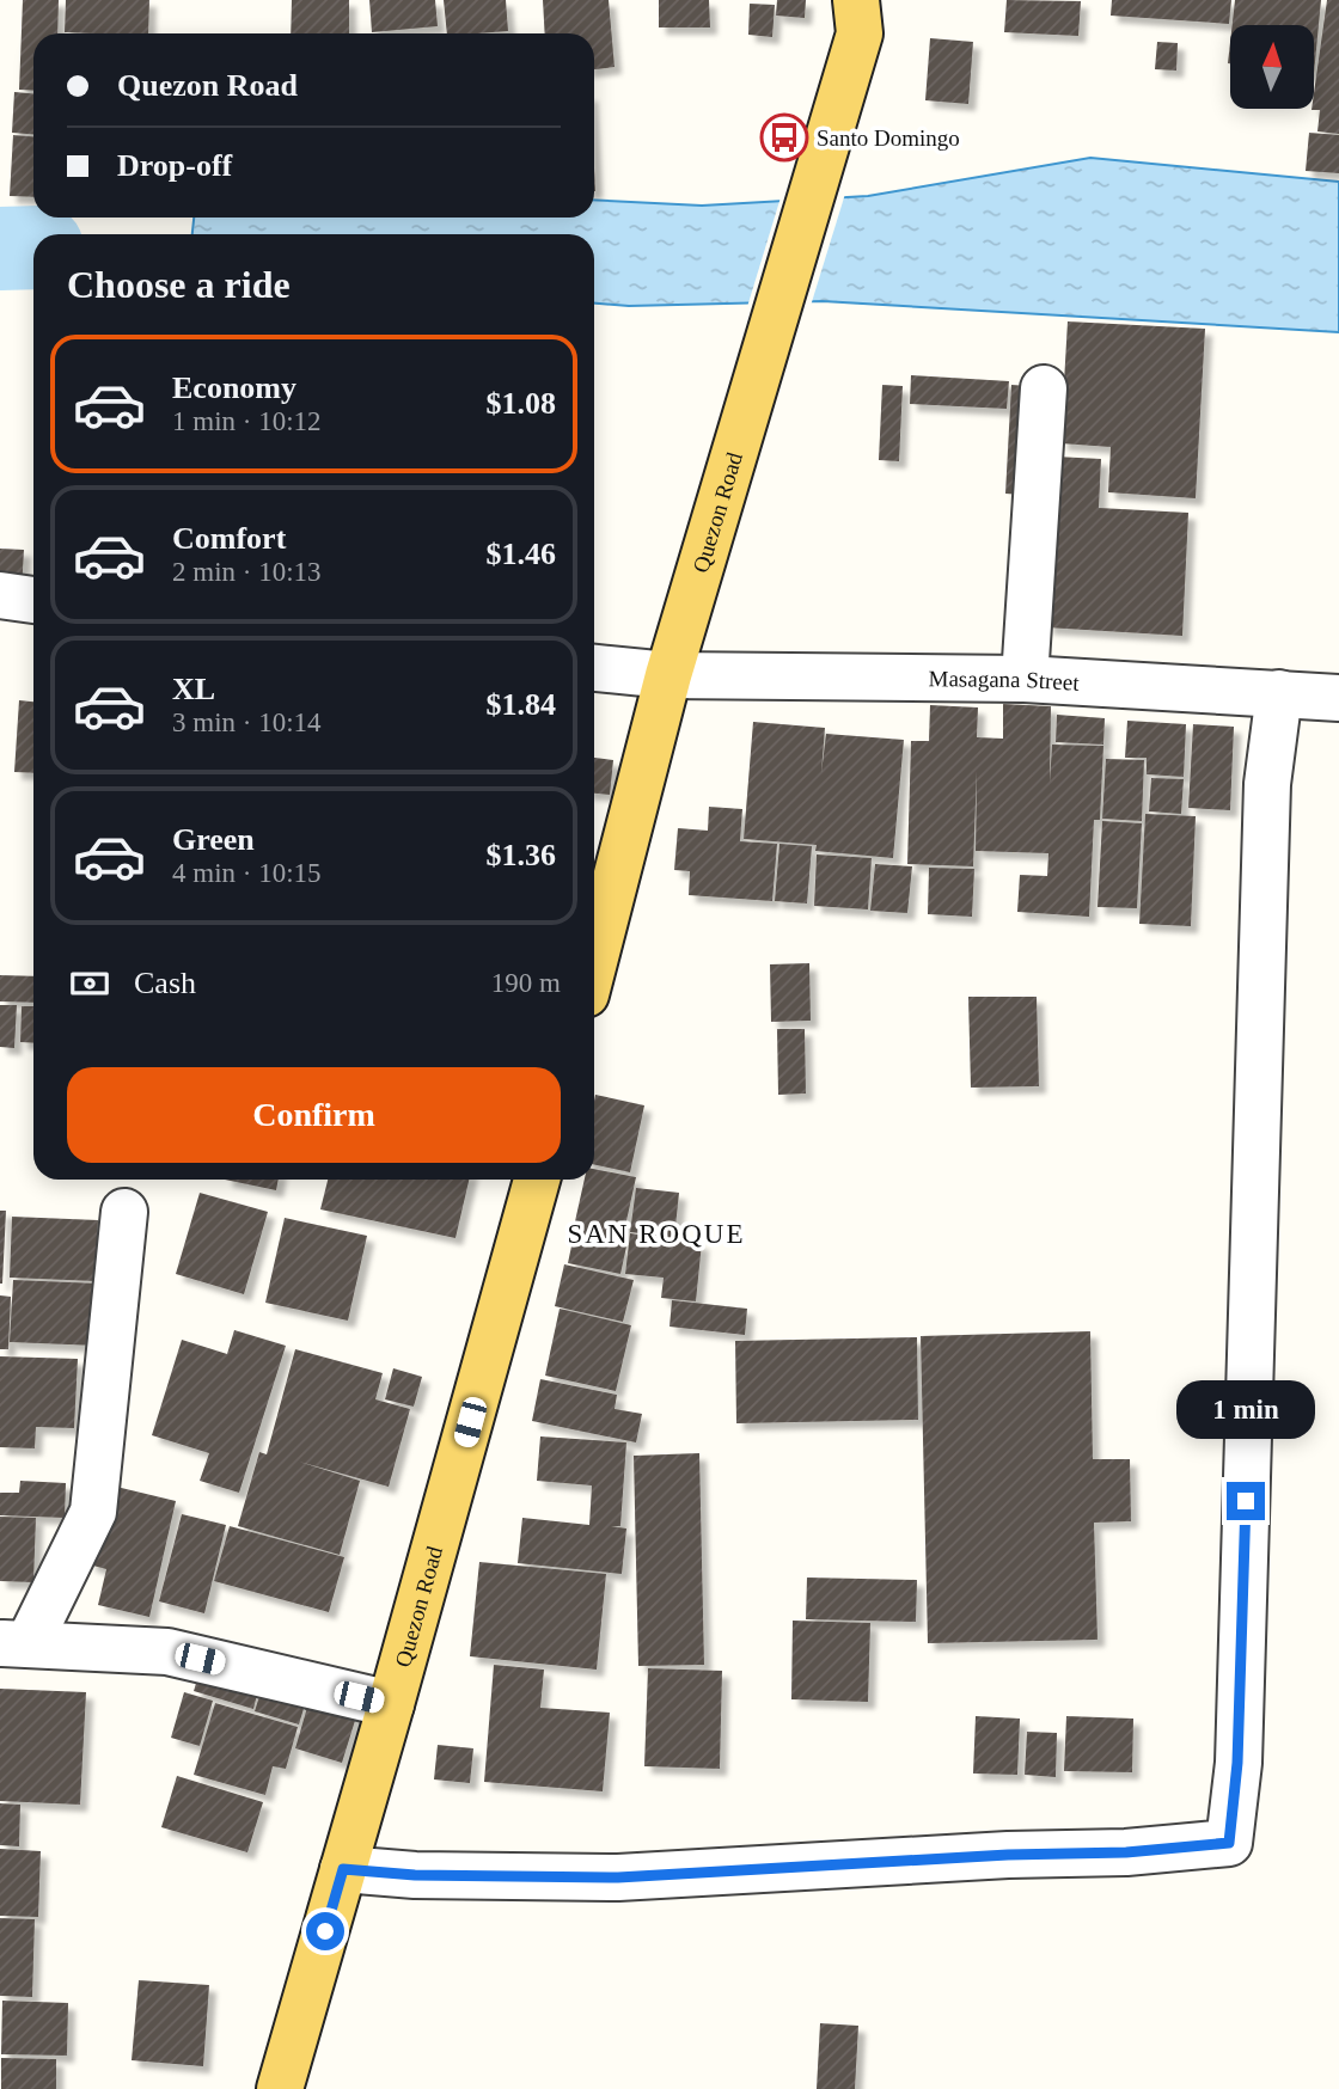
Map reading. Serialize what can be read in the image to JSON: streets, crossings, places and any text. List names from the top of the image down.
{
  "streets": {
    "main road": ["Quezon Road"],
    "street": ["Masagana Street"]
  },
  "crossings": [
    ["Quezon Road", "Masagana Street"]
  ],
  "districts": ["SAN ROQUE"],
  "places": {
    "bus stop": ["Santo Domingo"]
  },
  "north": "top",
  "page": {
    "banner": ["Quezon Road", "Drop-off"],
    "heading": "Choose a ride",
    "list": [
      {
        "name": "Economy",
        "note": "1 min · 10:12",
        "value": "$1.08"
      },
      {
        "name": "Comfort",
        "note": "2 min · 10:13",
        "value": "$1.46"
      },
      {
        "name": "XL",
        "note": "3 min · 10:14",
        "value": "$1.84"
      },
      {
        "name": "Green",
        "note": "4 min · 10:15",
        "value": "$1.36"
      }
    ],
    "pay": ["Cash", "190 m"],
    "buttons": "Confirm",
    "bubble": "1 min"
  }
}
